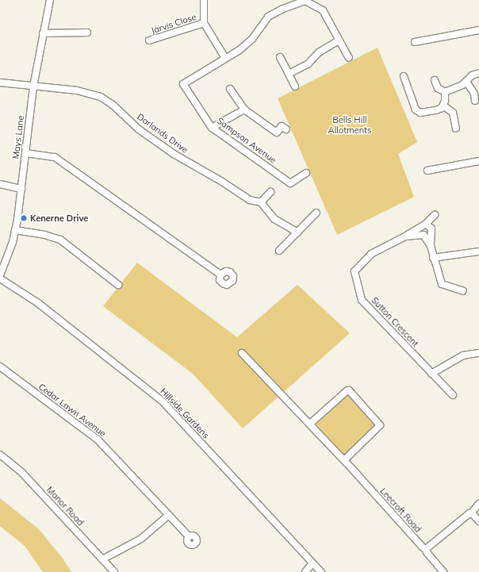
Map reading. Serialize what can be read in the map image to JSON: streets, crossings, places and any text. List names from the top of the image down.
{
  "streets": {
    "street": [
      "Jarvis Close",
      "Darlands Drive",
      "Mays Lane",
      "Sampson Avenue",
      "Sutton Crescent",
      "Cedar Lawn Avenue",
      "Hillside Gardens",
      "Manor Road",
      "Leecroft Road"
    ]
  },
  "crossings": [
    ["Darlands Drive", "Mays Lane"]
  ],
  "parks": ["Bells Hill Allotments"],
  "places": ["Kenerne Drive"]
}
